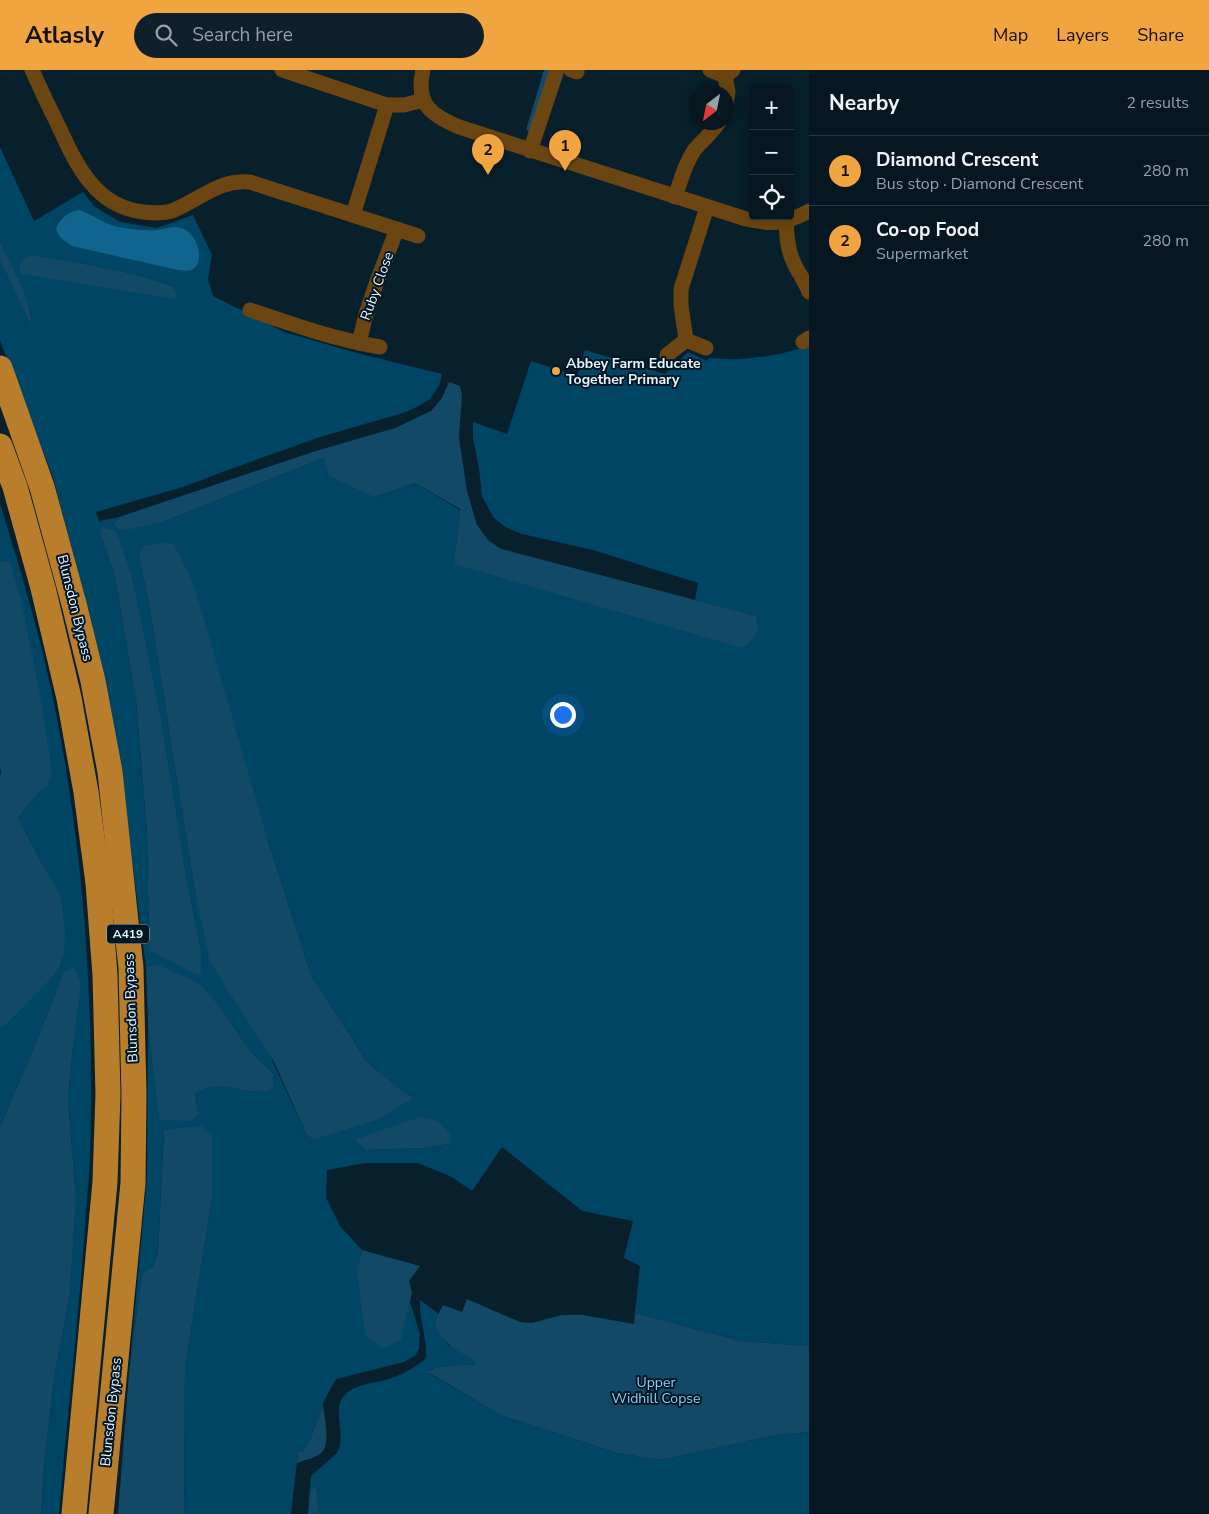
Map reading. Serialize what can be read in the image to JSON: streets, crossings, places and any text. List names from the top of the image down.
{
  "streets": {
    "highway": ["Blunsdon Bypass", "A419"],
    "street": ["Ruby Close"]
  },
  "parks": ["Upper Widhill Copse"],
  "places": ["Abbey Farm Educate Together Primary"],
  "north": "bottom left",
  "page": {
    "header": "Atlasly",
    "search": "Search here",
    "nav": ["Map", "Layers", "Share"],
    "heading": ["Nearby", "2 results"],
    "map_buttons": ["+", "−"],
    "pins": ["1", "2"],
    "list": [
      {
        "mark": "1",
        "name": "Diamond Crescent",
        "note": "Bus stop · Diamond Crescent",
        "value": "280 m"
      },
      {
        "mark": "2",
        "name": "Co-op Food",
        "note": "Supermarket",
        "value": "280 m"
      }
    ]
  }
}
